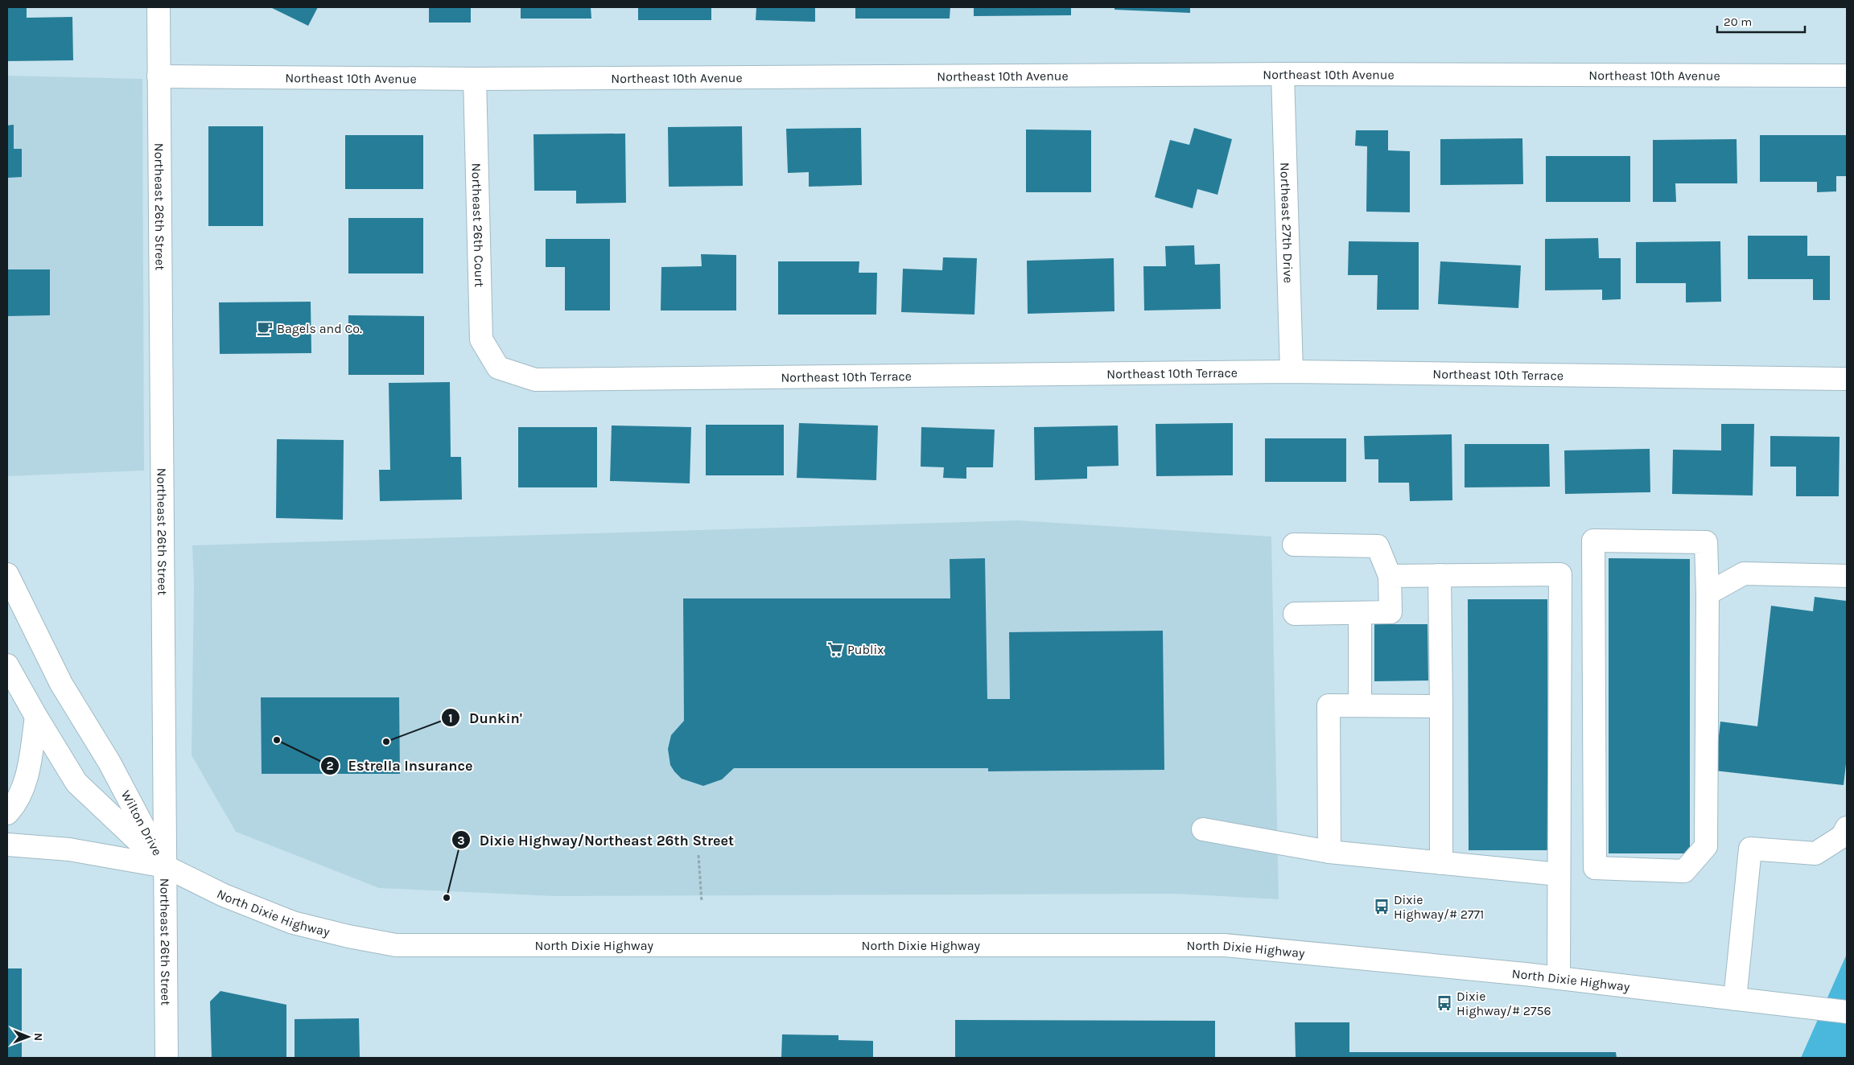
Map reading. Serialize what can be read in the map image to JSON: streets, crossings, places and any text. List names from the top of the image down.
{
  "streets": {
    "street": [
      "Northeast 10th Avenue",
      "Northeast 26th Street",
      "Northeast 27th Drive",
      "Northeast 26th Court",
      "Northeast 10th Terrace",
      "Wilton Drive",
      "North Dixie Highway"
    ]
  },
  "crossings": [
    ["Northeast 10th Avenue", "Northeast 26th Street"],
    ["Northeast 10th Avenue", "Northeast 27th Drive"],
    ["Northeast 10th Avenue", "Northeast 26th Court"],
    ["Northeast 26th Street", "Wilton Drive"],
    ["Northeast 26th Street", "North Dixie Highway"],
    ["Northeast 27th Drive", "Northeast 10th Terrace"],
    ["Northeast 26th Court", "Northeast 10th Terrace"],
    ["Wilton Drive", "North Dixie Highway"]
  ],
  "places": {
    "cafe": ["Bagels and Co."],
    "supermarket": ["Publix"],
    "other": ["Estrella Insurance", "Dunkin'", "Dixie Highway/Northeast 26th Street"],
    "bus stop": ["Dixie Highway/# 2771", "Dixie Highway/# 2756"]
  },
  "scale_bar": "20 m",
  "north": "right"
}
